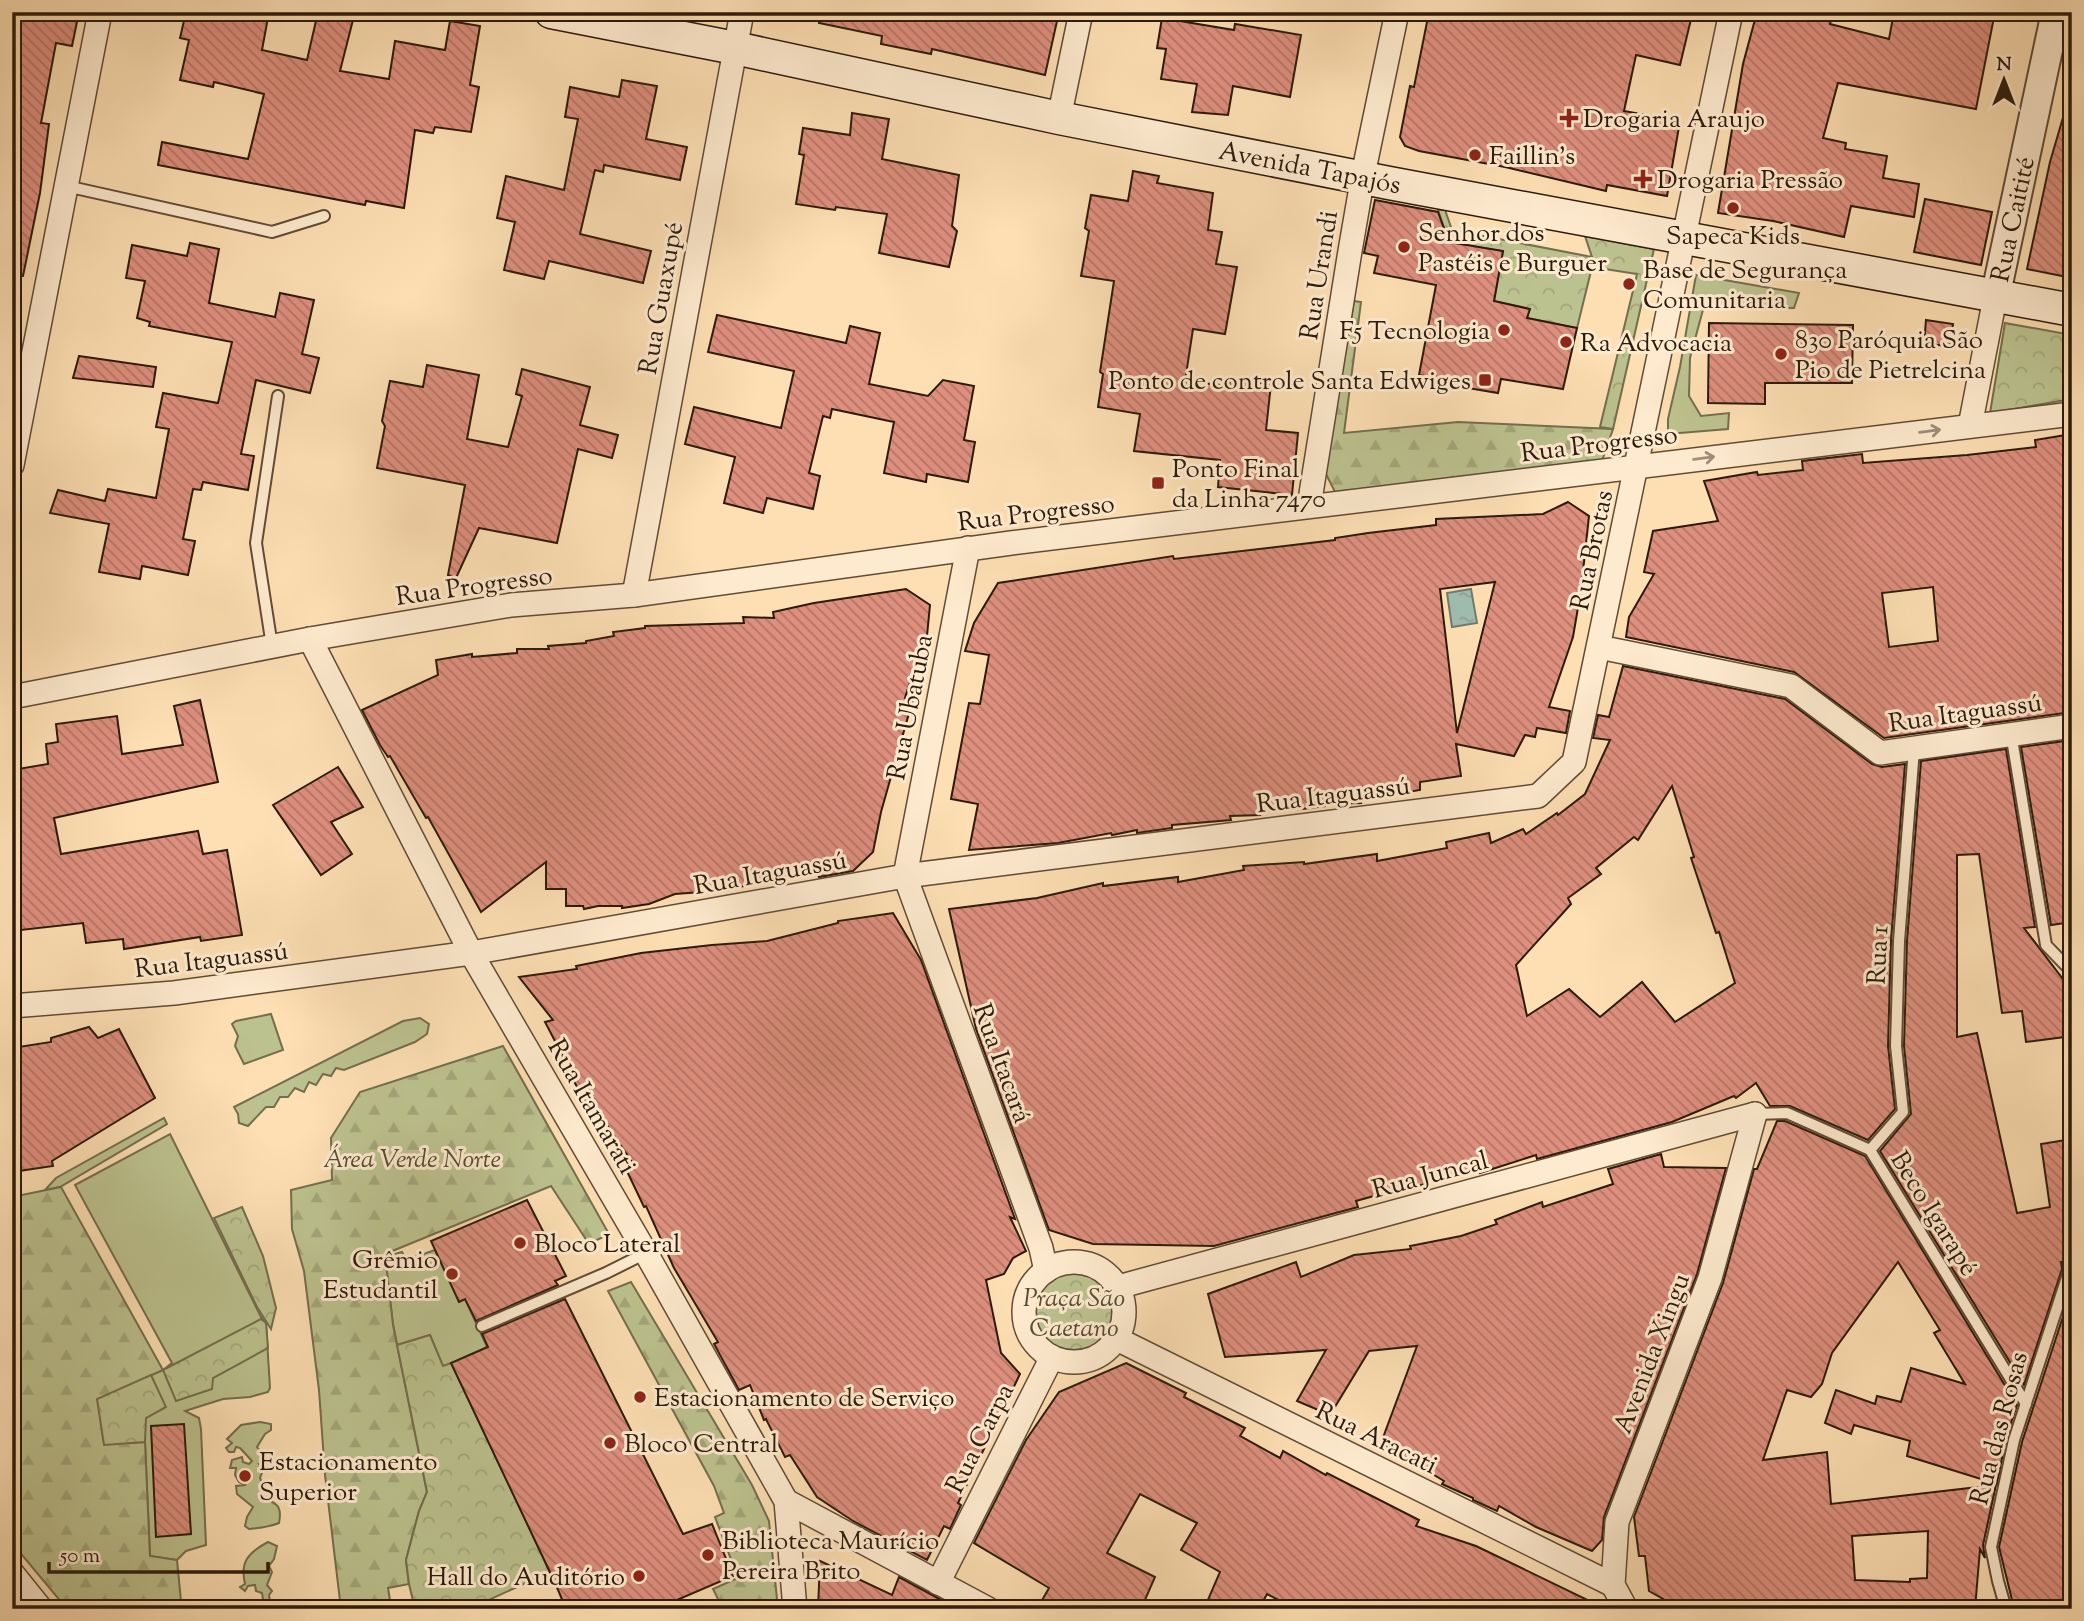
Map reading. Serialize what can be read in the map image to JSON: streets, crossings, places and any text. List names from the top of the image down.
{
  "streets": {
    "main road": ["Avenida Tapajós"],
    "street": [
      "Rua Caitité",
      "Rua Urandi",
      "Rua Guaxupé",
      "Rua Progresso",
      "Rua Brotas",
      "Rua Ubatuba",
      "Rua Itaguassú",
      "Rua Itacará",
      "Rua Itamarati",
      "Rua Juncal",
      "Avenida Xingu",
      "Rua Aracati",
      "Rua Carpa"
    ],
    "lane": ["Rua 1", "Beco Igarapé", "Rua das Rosas"]
  },
  "crossings": [
    ["Avenida Tapajós", "Rua Caitité"],
    ["Avenida Tapajós", "Rua Urandi"],
    ["Avenida Tapajós", "Rua Guaxupé"],
    ["Avenida Tapajós", "Rua Brotas"],
    ["Rua Caitité", "Rua Progresso"],
    ["Rua Urandi", "Rua Progresso"],
    ["Rua Guaxupé", "Rua Progresso"],
    ["Rua Progresso", "Rua Brotas"],
    ["Rua Progresso", "Rua Ubatuba"],
    ["Rua Progresso", "Rua Itamarati"],
    ["Rua Brotas", "Rua Itaguassú"],
    ["Rua Ubatuba", "Rua Itaguassú"],
    ["Rua Ubatuba", "Rua Itacará"],
    ["Rua Itaguassú", "Rua 1"],
    ["Rua Itaguassú", "Rua Itacará"],
    ["Rua Itaguassú", "Rua Itamarati"],
    ["Rua 1", "Beco Igarapé"],
    ["Rua Itacará", "Rua Juncal"],
    ["Rua Itacará", "Rua Aracati"],
    ["Rua Itacará", "Rua Carpa"],
    ["Rua Juncal", "Beco Igarapé"],
    ["Rua Juncal", "Avenida Xingu"],
    ["Rua Juncal", "Rua Aracati"],
    ["Rua Juncal", "Rua Carpa"],
    ["Beco Igarapé", "Avenida Xingu"],
    ["Beco Igarapé", "Rua das Rosas"],
    ["Avenida Xingu", "Rua Aracati"],
    ["Rua Aracati", "Rua Carpa"]
  ],
  "parks": ["Área Verde Norte", "Praça São Caetano"],
  "places": {
    "health": ["Drogaria Araujo", "Drogaria Pressão"],
    "other": [
      "Faillin's",
      "Sapeca Kids",
      "Senhor dos Pastéis e Burguer",
      "Base de Segurança Comunitaria",
      "F5 Tecnologia",
      "Ra Advocacia",
      "830 Paróquia São Pio de Pietrelcina",
      "Bloco Lateral",
      "Grêmio Estudantil",
      "Estacionamento de Serviço",
      "Bloco Central",
      "Estacionamento Superior",
      "Biblioteca Maurício Pereira Brito",
      "Hall do Auditório"
    ],
    "transit": ["Ponto de controle Santa Edwiges", "Ponto Final da Linha 7470"]
  },
  "scale_bar": "50 m",
  "north": "top"
}
